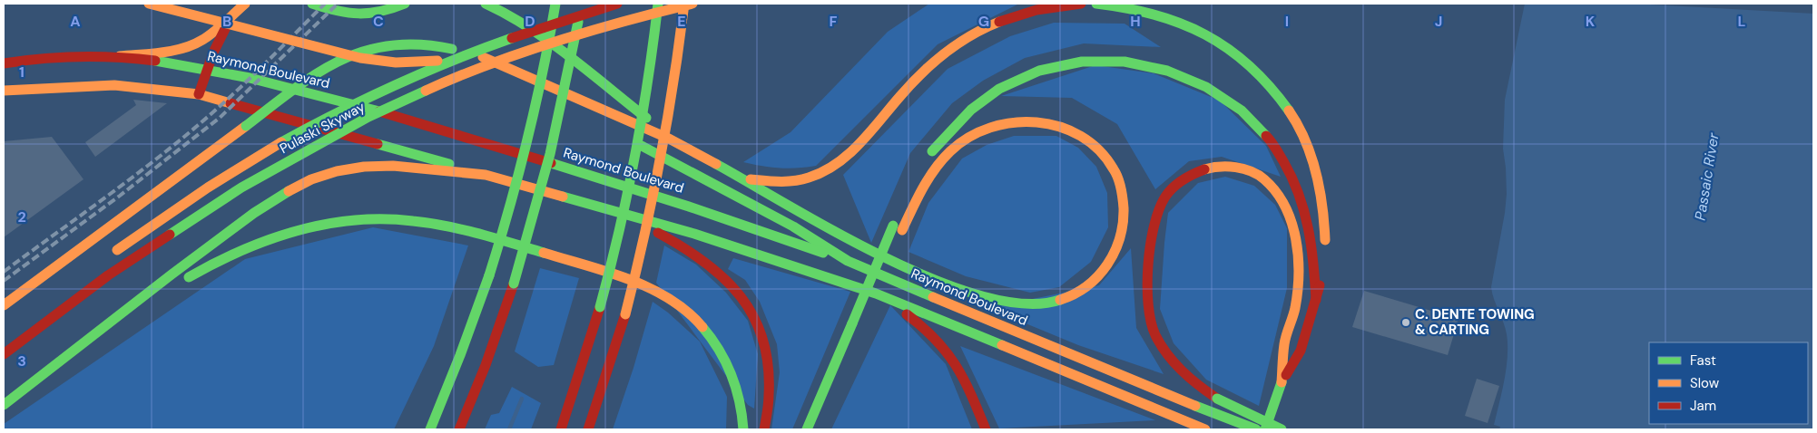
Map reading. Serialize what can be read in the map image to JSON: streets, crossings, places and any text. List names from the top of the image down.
{
  "streets": {
    "main road": ["Raymond Boulevard", "Pulaski Skyway"]
  },
  "water": ["Passaic River"],
  "places": ["C. DENTE TOWING & CARTING"],
  "legend": ["Fast", "Slow", "Jam"],
  "grid": {
    "columns": [
      "A",
      "B",
      "C",
      "D",
      "E",
      "F",
      "G",
      "H",
      "I",
      "J",
      "K",
      "L"
    ],
    "rows": ["1", "2", "3"]
  }
}
